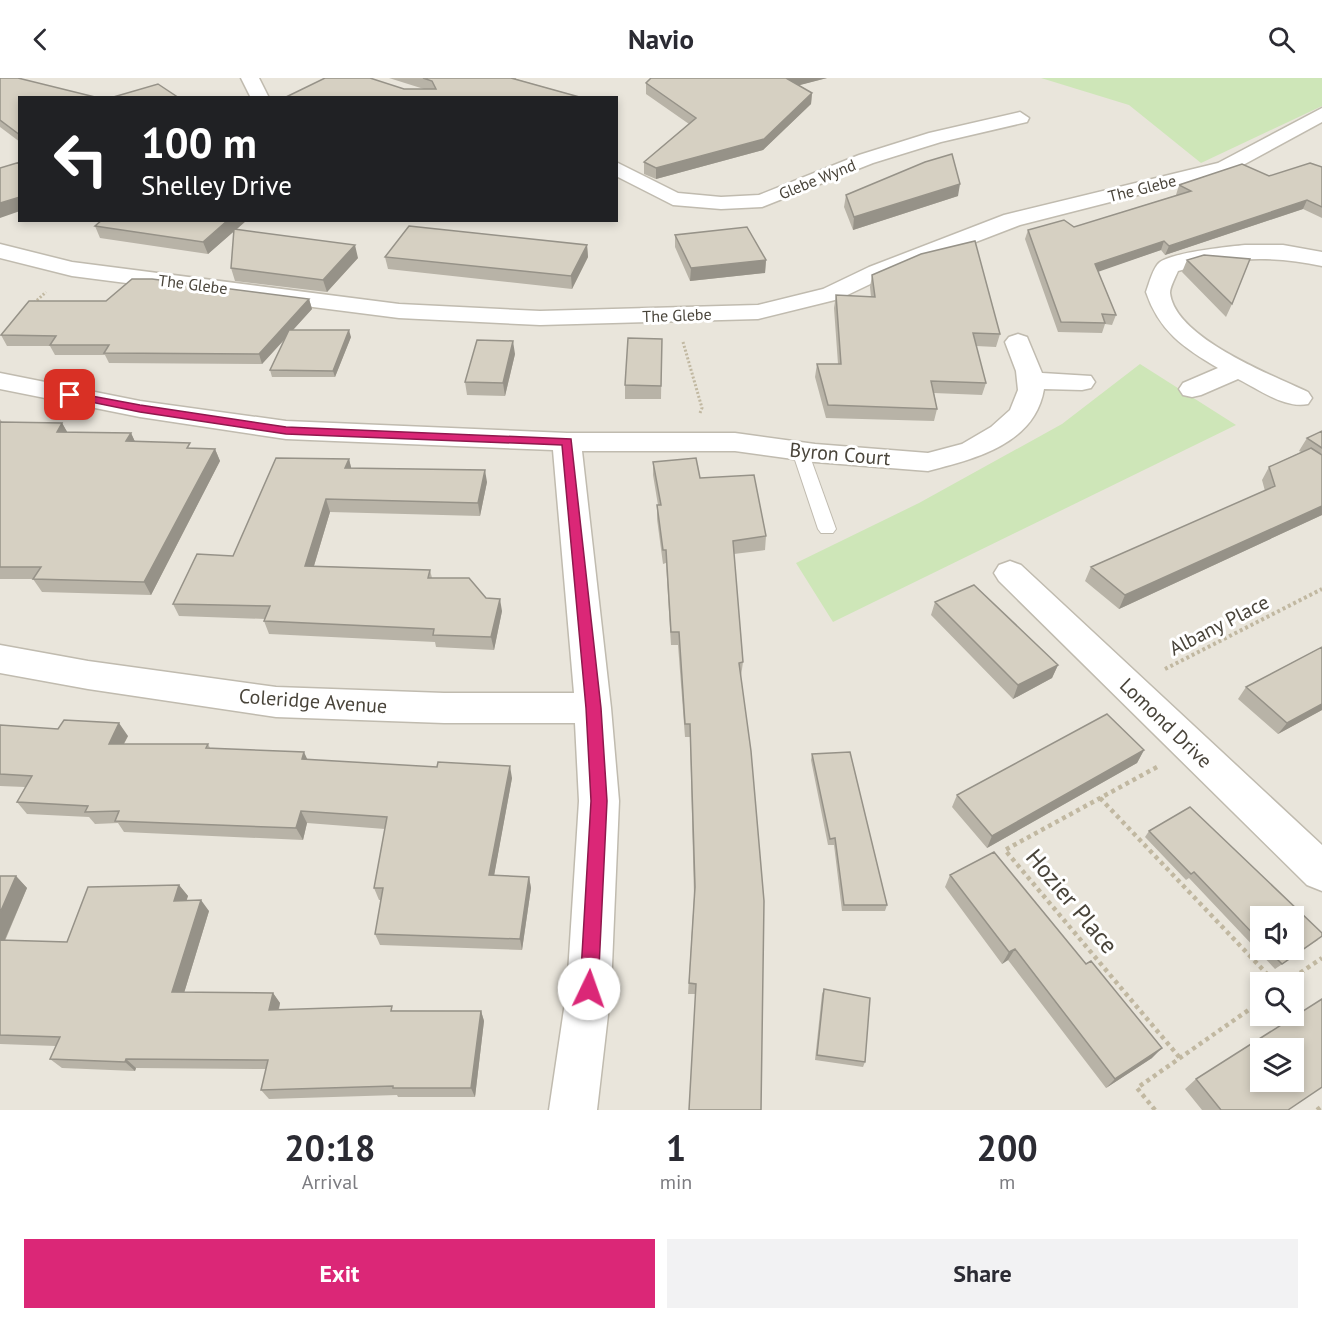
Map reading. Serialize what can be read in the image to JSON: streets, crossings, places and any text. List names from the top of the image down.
{
  "streets": {
    "street": [
      "Glebe Wynd",
      "The Glebe",
      "Byron Court",
      "Coleridge Avenue",
      "Lomond Drive"
    ],
    "path": ["Albany Place", "Hozier Place"]
  },
  "crossings": [
    ["Albany Place", "Lomond Drive"],
    ["Lomond Drive", "Hozier Place"]
  ],
  "page": {
    "header": "Navio",
    "turn": ["100 m", "Shelley Drive"],
    "eta": [
      "20:18",
      "Arrival",
      "1",
      "min",
      "200",
      "m"
    ],
    "buttons": ["Exit", "Share"]
  }
}
